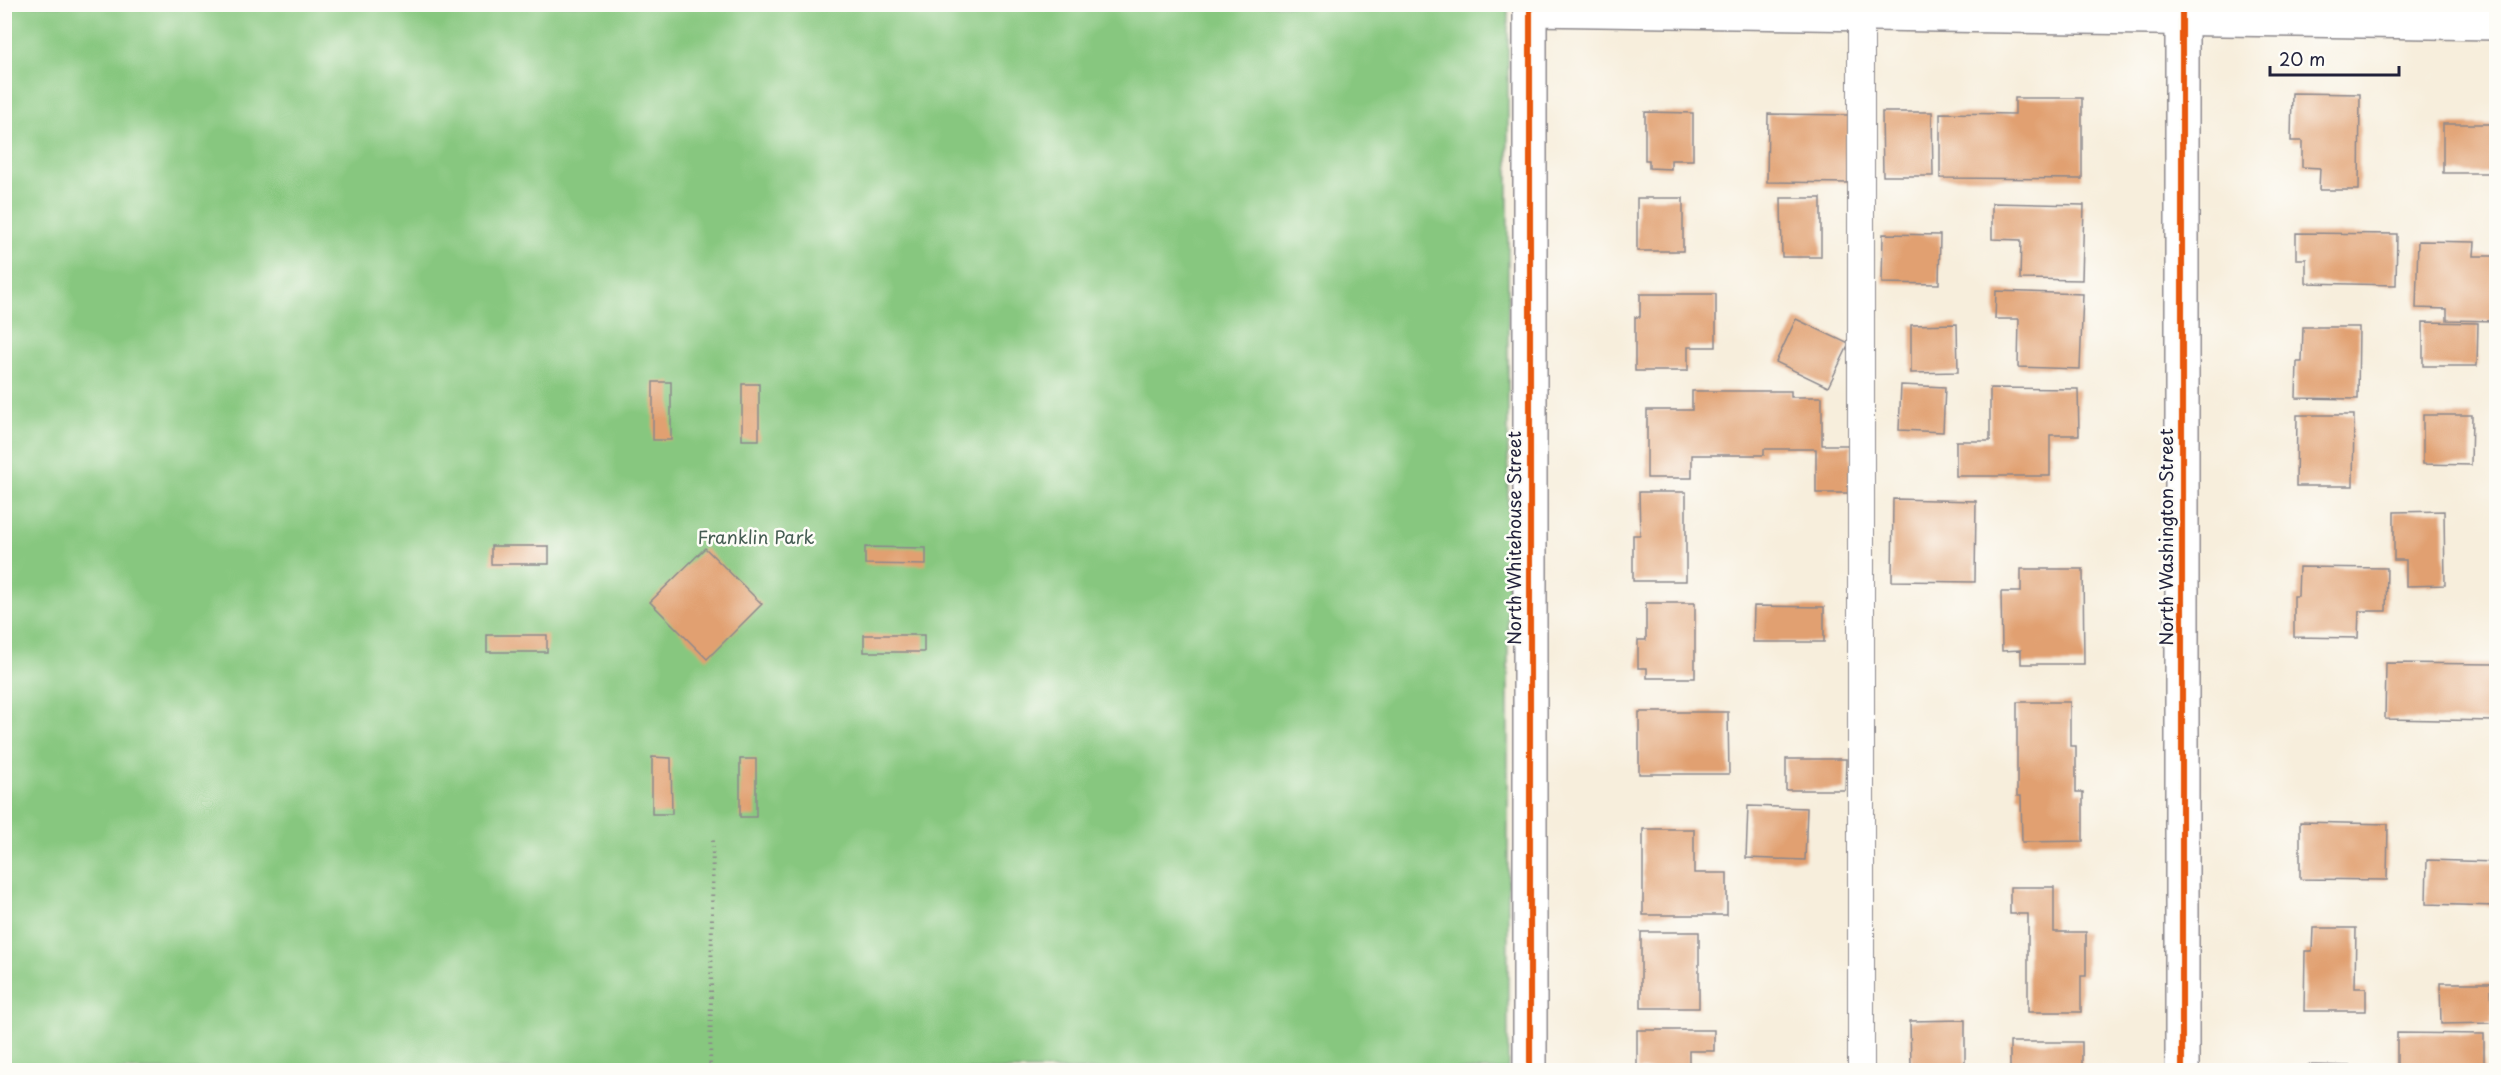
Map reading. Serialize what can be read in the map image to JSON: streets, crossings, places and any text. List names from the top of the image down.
{
  "streets": {
    "street": ["North Washington Street", "North Whitehouse Street"]
  },
  "parks": ["Franklin Park"],
  "scale_bar": "20 m"
}
